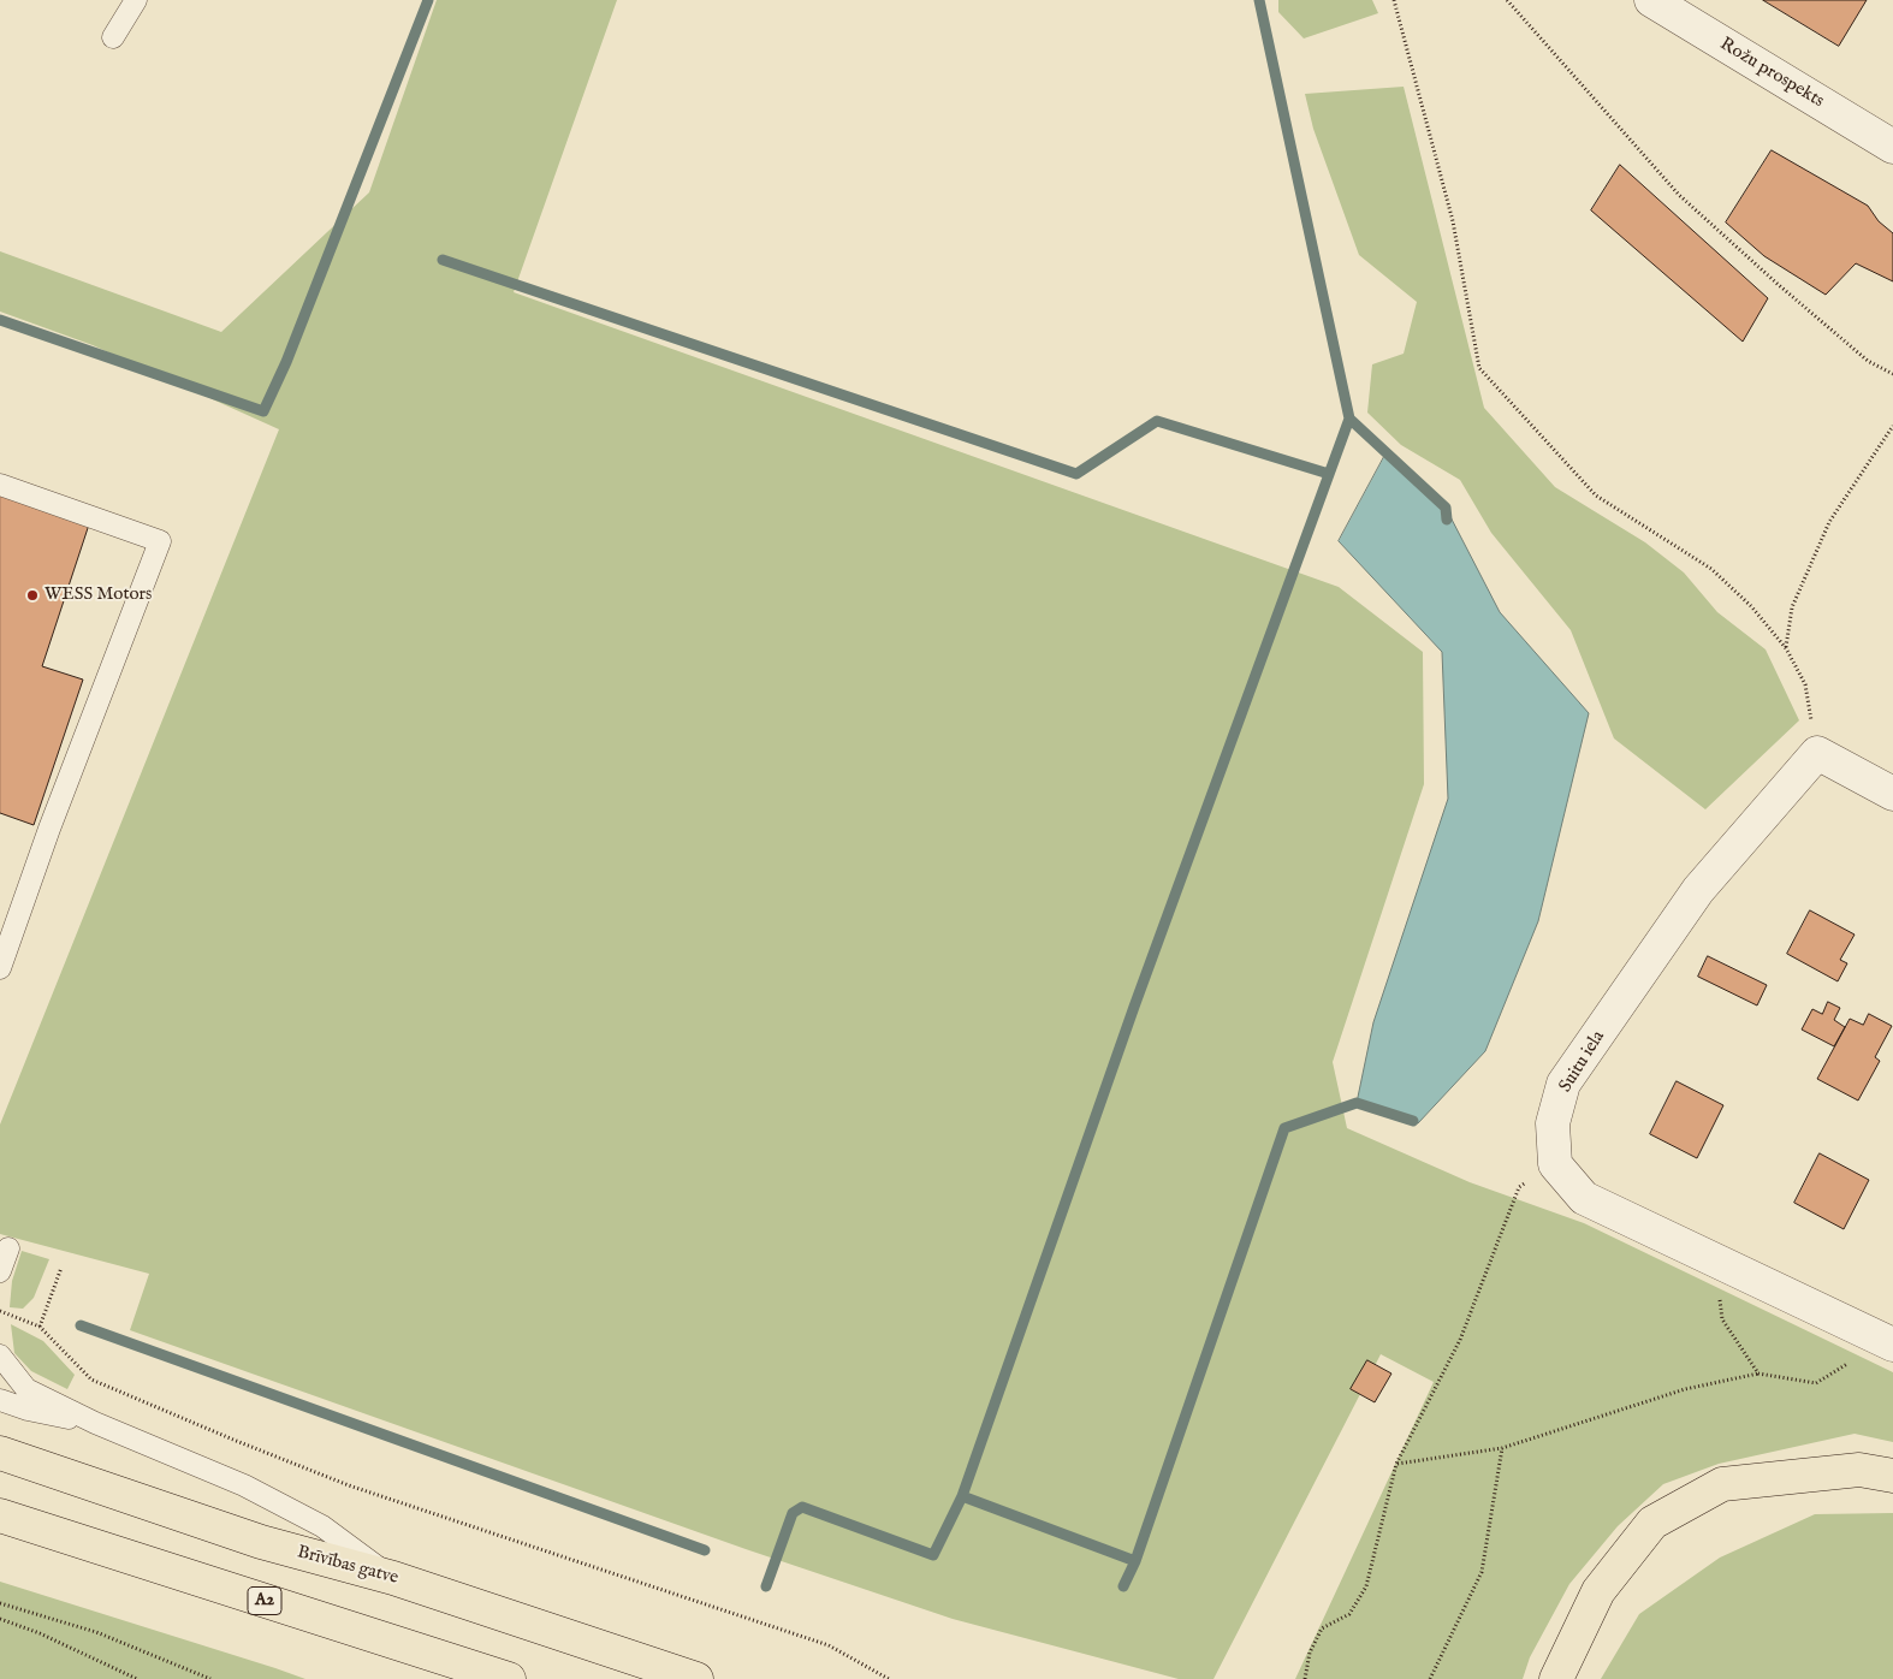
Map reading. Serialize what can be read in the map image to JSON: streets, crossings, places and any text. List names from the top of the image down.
{
  "streets": {
    "highway": ["Brīvības gatve", "A2"],
    "street": ["Rožu prospekts", "Suitu iela"]
  },
  "places": ["WESS Motors"]
}
